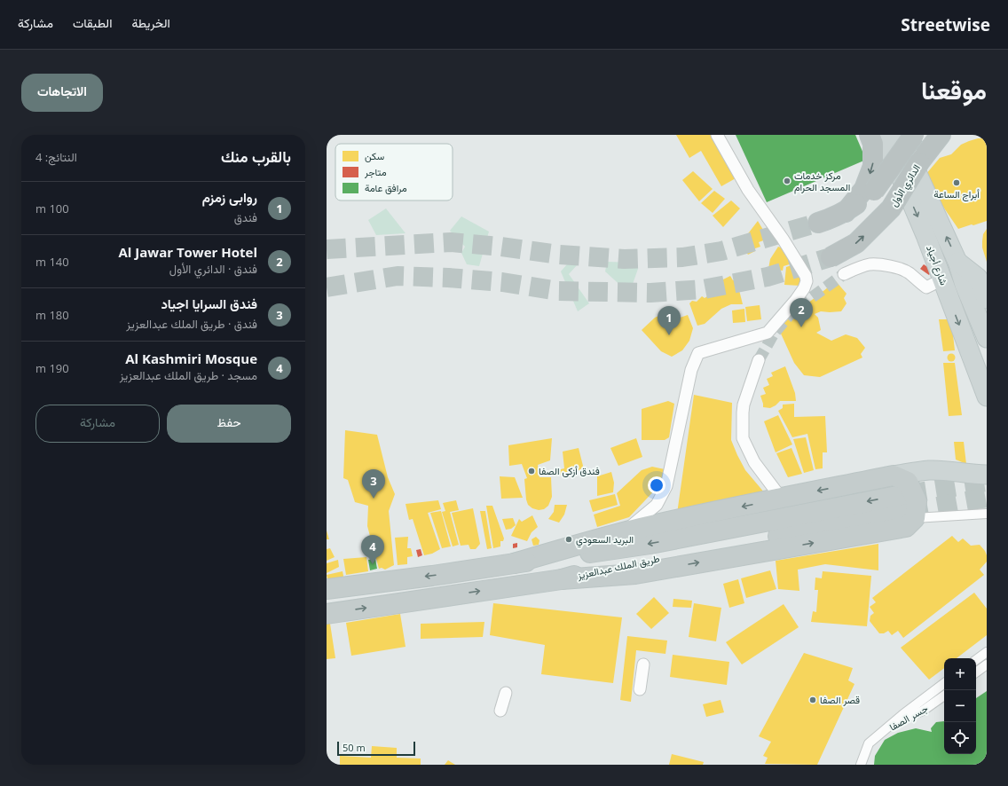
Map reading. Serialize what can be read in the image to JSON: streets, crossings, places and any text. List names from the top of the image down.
{
  "streets": {
    "highway": ["الدائري الأول", "طريق الملك عبدالعزيز"],
    "main road": ["شارع أجياد"],
    "street": ["جسر الصفا"]
  },
  "places": [
    "مركز خدمات المسجد الحرام",
    "أبراج الساعة",
    "فندق أزكى الصفا",
    "البريد السعودي",
    "قصر الصفا"
  ],
  "legend": ["سكن", "متاجر", "مرافق عامة"],
  "scale_bar": "50 m",
  "page": {
    "header": "Streetwise",
    "nav": ["الخريطة", "الطبقات", "مشاركة"],
    "title": "موقعنا",
    "buttons": [
      "الاتجاهات",
      ["حفظ", "مشاركة"]
    ],
    "heading": ["بالقرب منك", "النتائج: 4"],
    "list": [
      {
        "mark": "1",
        "name": "روابی زمزم",
        "note": "فندق",
        "value": "100 m"
      },
      {
        "mark": "2",
        "name": "Al Jawar Tower Hotel",
        "note": "فندق · الدائري الأول",
        "value": "140 m"
      },
      {
        "mark": "3",
        "name": "فندق السرايا اجياد",
        "note": "فندق · طريق الملك عبدالعزيز",
        "value": "180 m"
      },
      {
        "mark": "4",
        "name": "Al Kashmiri Mosque",
        "note": "مسجد · طريق الملك عبدالعزيز",
        "value": "190 m"
      }
    ],
    "pins": [
      "2",
      "1",
      "3",
      "4"
    ],
    "map_buttons": ["+", "−"],
    "scale": "50 m"
  }
}
